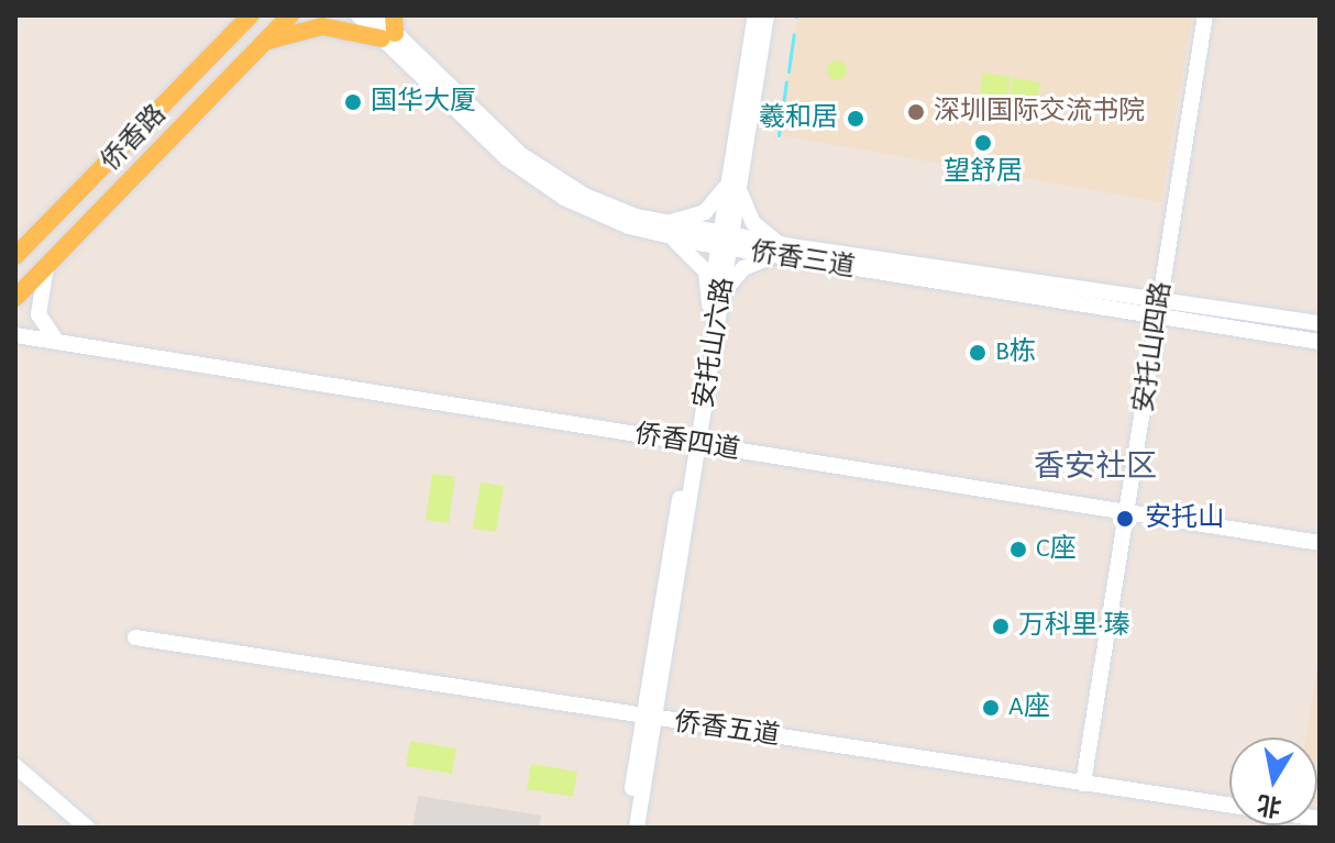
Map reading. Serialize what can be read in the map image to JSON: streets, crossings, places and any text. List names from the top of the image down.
{
  "streets": {
    "main road": ["侨香路"],
    "street": [
      "侨香三道",
      "安托山六路",
      "安托山四路",
      "侨香四道",
      "侨香五道"
    ]
  },
  "crossings": [
    ["侨香三道", "安托山六路"],
    ["侨香三道", "安托山四路"],
    ["安托山六路", "侨香四道"],
    ["安托山六路", "侨香五道"],
    ["安托山四路", "侨香四道"],
    ["安托山四路", "侨香五道"]
  ],
  "districts": ["香安社区"],
  "places": [
    "国华大厦",
    "深圳国际交流书院",
    "羲和居",
    "望舒居",
    "B栋",
    "安托山",
    "C座",
    "万科里·瑧",
    "A座"
  ],
  "north": "bottom"
}
